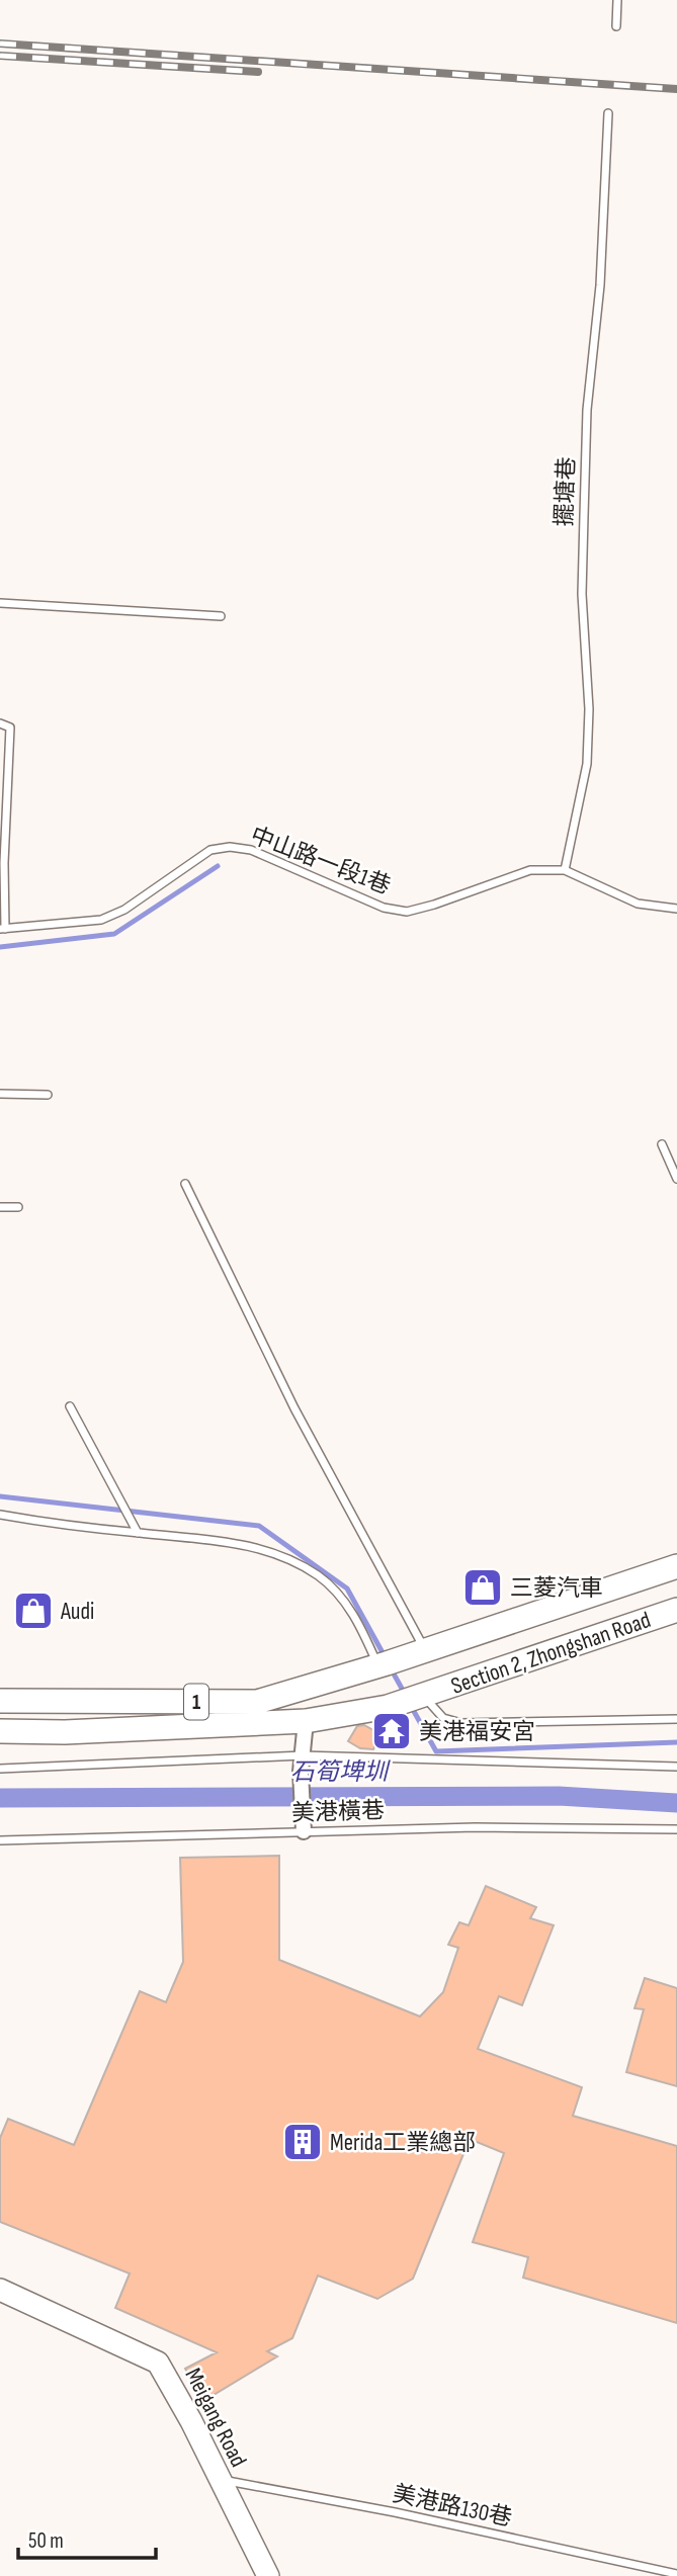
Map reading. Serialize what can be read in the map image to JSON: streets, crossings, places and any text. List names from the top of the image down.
{
  "streets": {
    "main road": ["Section 2, Zhongshan Road", "1"],
    "street": ["Meigang Road"],
    "lane": [
      "擺塘巷",
      "中山路一段1巷",
      "美港橫巷",
      "美港路130巷"
    ]
  },
  "crossings": [
    ["擺塘巷", "中山路一段1巷"],
    ["Section 2, Zhongshan Road", "1"],
    ["Meigang Road", "美港路130巷"]
  ],
  "water": ["石筍埤圳"],
  "places": {
    "shop": ["三菱汽車", "Audi"],
    "temple": ["美港福安宮"],
    "building": ["Merida工業總部"]
  },
  "scale_bar": "50 m"
}
